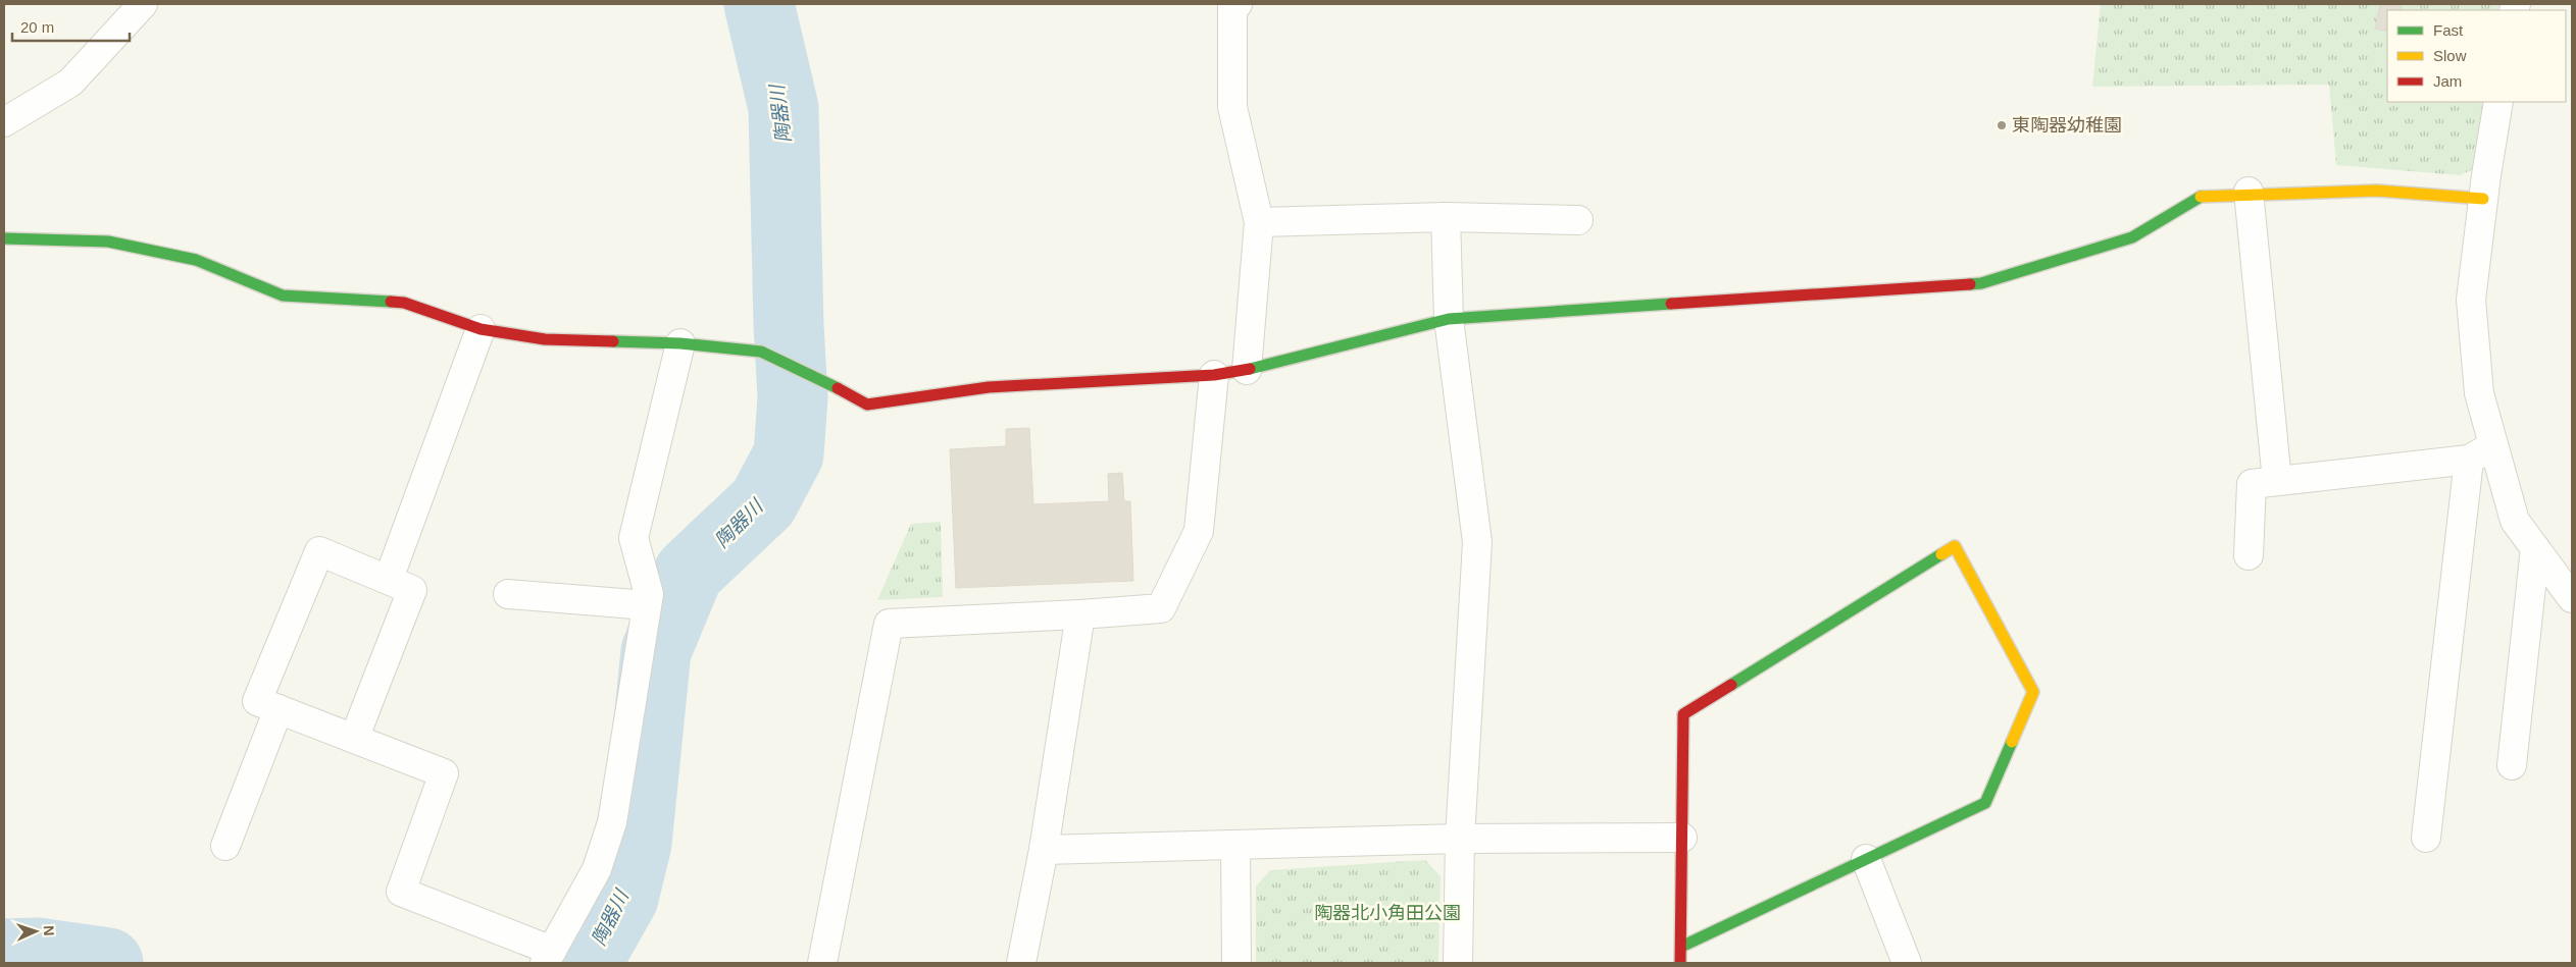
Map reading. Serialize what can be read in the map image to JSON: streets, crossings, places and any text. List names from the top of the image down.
{
  "water": ["陶器川"],
  "parks": ["陶器北小角田公園"],
  "places": ["東陶器幼稚園"],
  "legend": ["Fast", "Slow", "Jam"],
  "scale_bar": "20 m",
  "north": "right"
}
